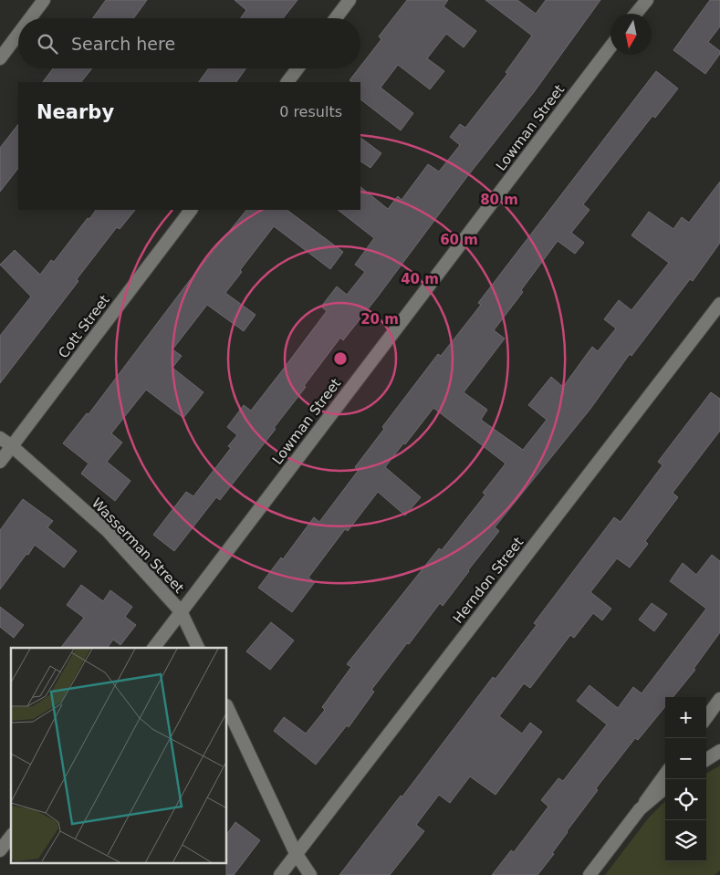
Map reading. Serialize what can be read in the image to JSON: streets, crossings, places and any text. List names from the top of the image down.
{
  "streets": {
    "street": [
      "Lowman Street",
      "Cott Street",
      "Wasserman Street",
      "Herndon Street"
    ]
  },
  "crossings": [
    ["Lowman Street", "Wasserman Street"],
    ["Cott Street", "Wasserman Street"]
  ],
  "north": "bottom",
  "page": {
    "search": "Search here",
    "heading": ["Nearby", "0 results"],
    "map_buttons": ["+", "−"]
  },
  "rings": [
    "80 m",
    "60 m",
    "40 m",
    "20 m"
  ]
}
